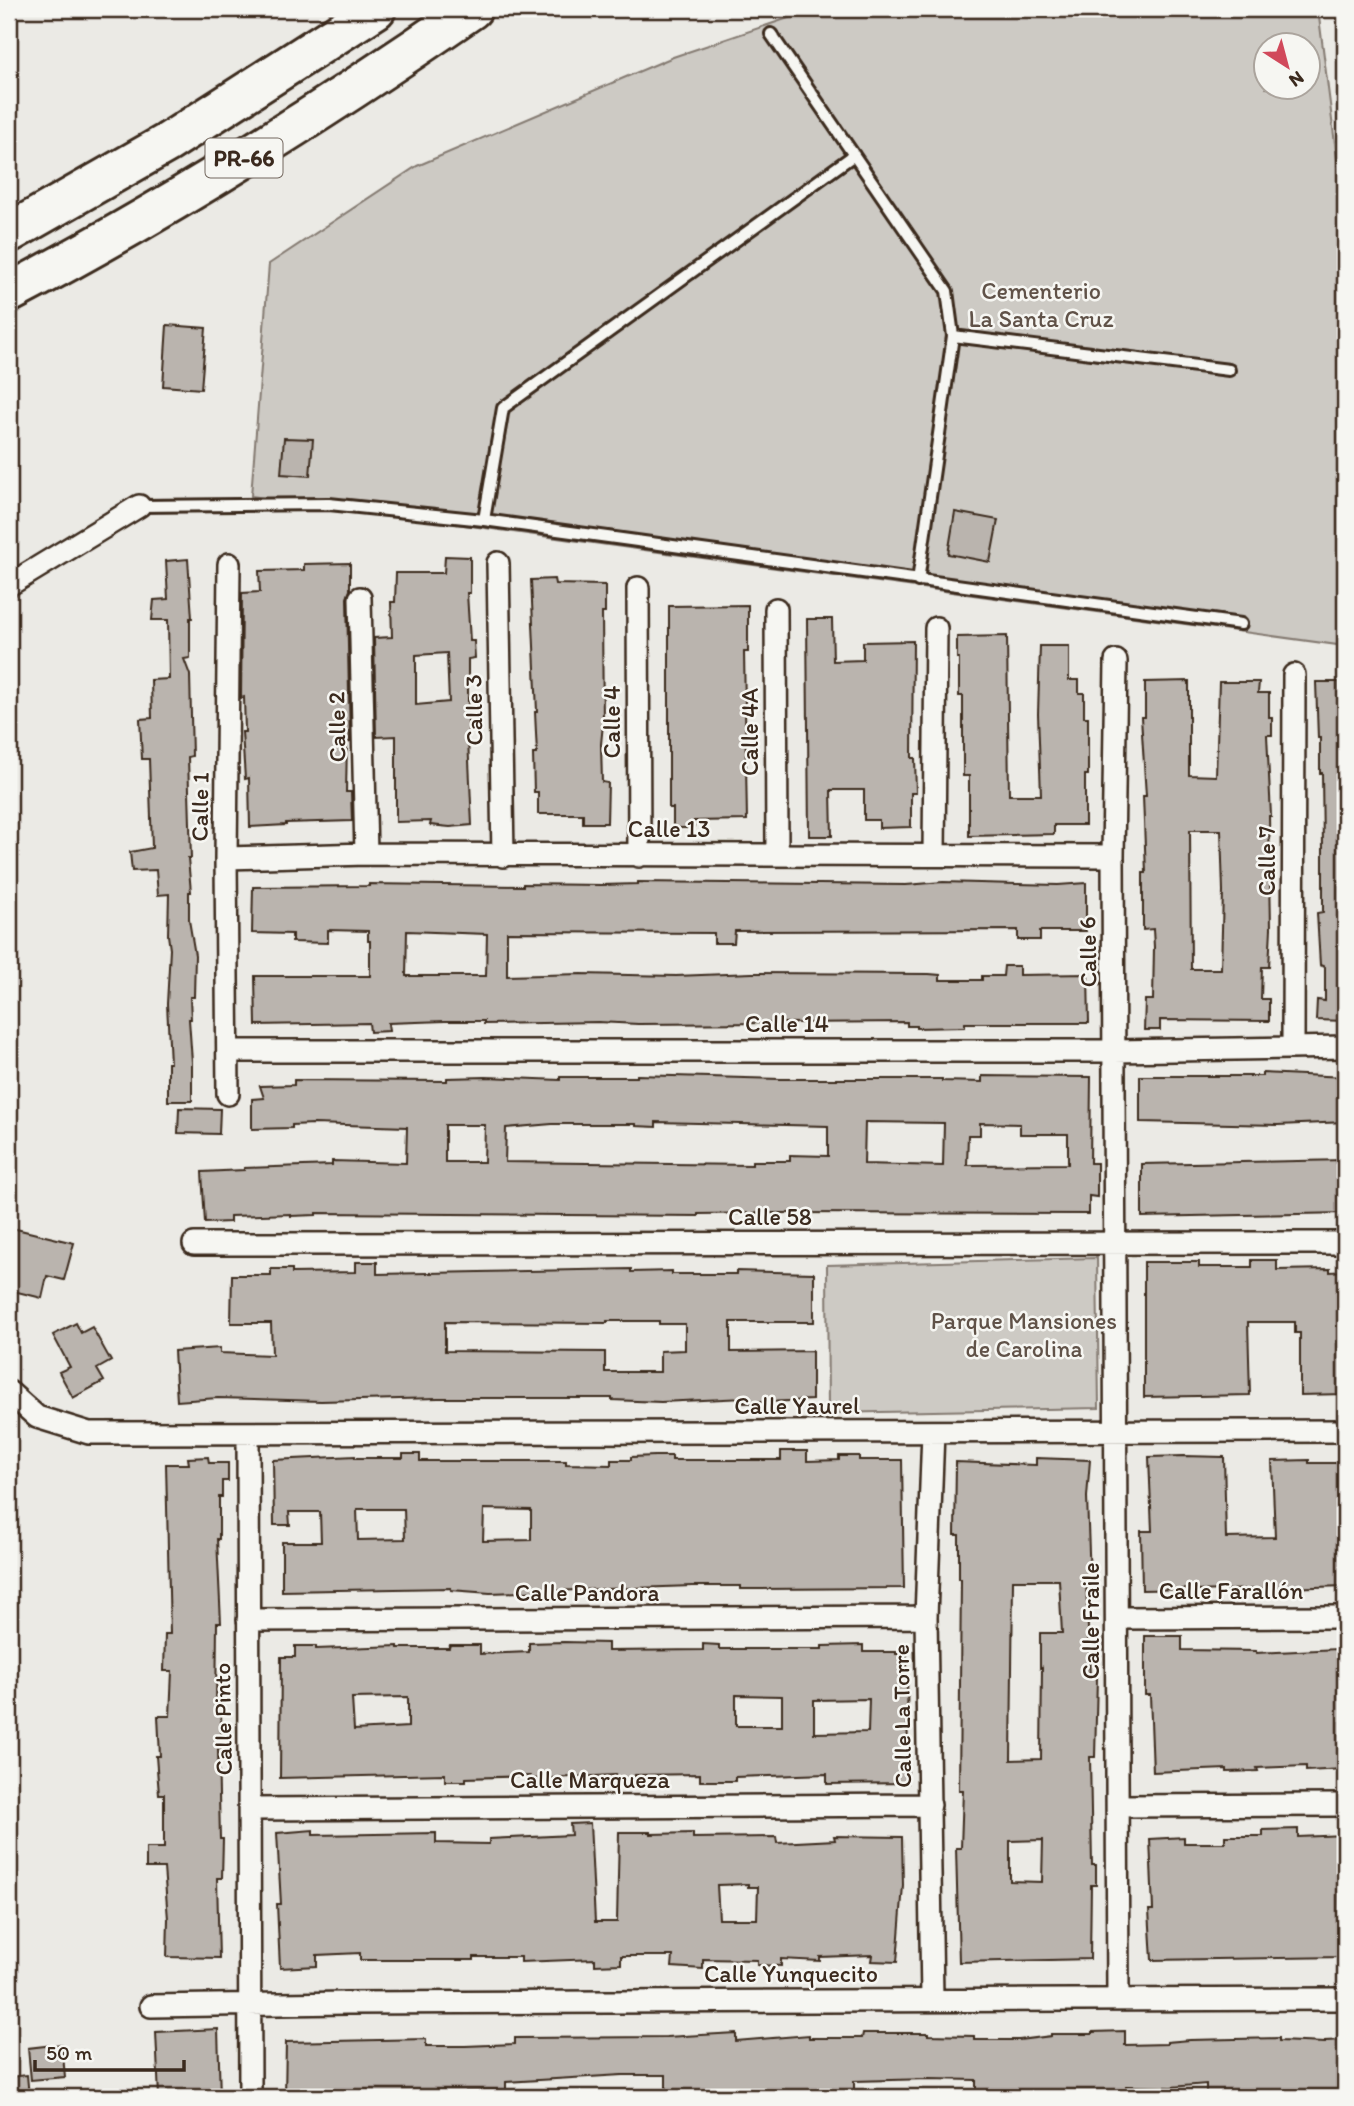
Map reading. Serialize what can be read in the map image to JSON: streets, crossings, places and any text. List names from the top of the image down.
{
  "streets": {
    "highway": ["PR-66"],
    "street": [
      "Calle 3",
      "Calle 4",
      "Calle 2",
      "Calle 4A",
      "Calle 1",
      "Calle 13",
      "Calle 7",
      "Calle 6",
      "Calle 14",
      "Calle 58",
      "Calle Yaurel",
      "Calle Farallón",
      "Calle Pandora",
      "Calle Fraile",
      "Calle La Torre",
      "Calle Pinto",
      "Calle Marqueza",
      "Calle Yunquecito"
    ]
  },
  "crossings": [
    ["Calle 3", "Calle 13"],
    ["Calle 4", "Calle 13"],
    ["Calle 2", "Calle 13"],
    ["Calle 4A", "Calle 13"],
    ["Calle 1", "Calle 13"],
    ["Calle 1", "Calle 14"],
    ["Calle 13", "Calle 6"],
    ["Calle 7", "Calle 14"],
    ["Calle 6", "Calle 14"],
    ["Calle 6", "Calle 58"],
    ["Calle 6", "Calle Fraile"],
    ["Calle 58", "Calle Fraile"],
    ["Calle Yaurel", "Calle Fraile"],
    ["Calle Yaurel", "Calle La Torre"],
    ["Calle Yaurel", "Calle Pinto"],
    ["Calle Farallón", "Calle Fraile"],
    ["Calle Pandora", "Calle La Torre"],
    ["Calle Pandora", "Calle Pinto"],
    ["Calle Fraile", "Calle Yunquecito"],
    ["Calle La Torre", "Calle Marqueza"],
    ["Calle La Torre", "Calle Yunquecito"],
    ["Calle Pinto", "Calle Marqueza"],
    ["Calle Pinto", "Calle Yunquecito"]
  ],
  "parks": ["Cementerio La Santa Cruz", "Parque Mansiones de Carolina"],
  "scale_bar": "50 m",
  "north": "bottom right"
}
